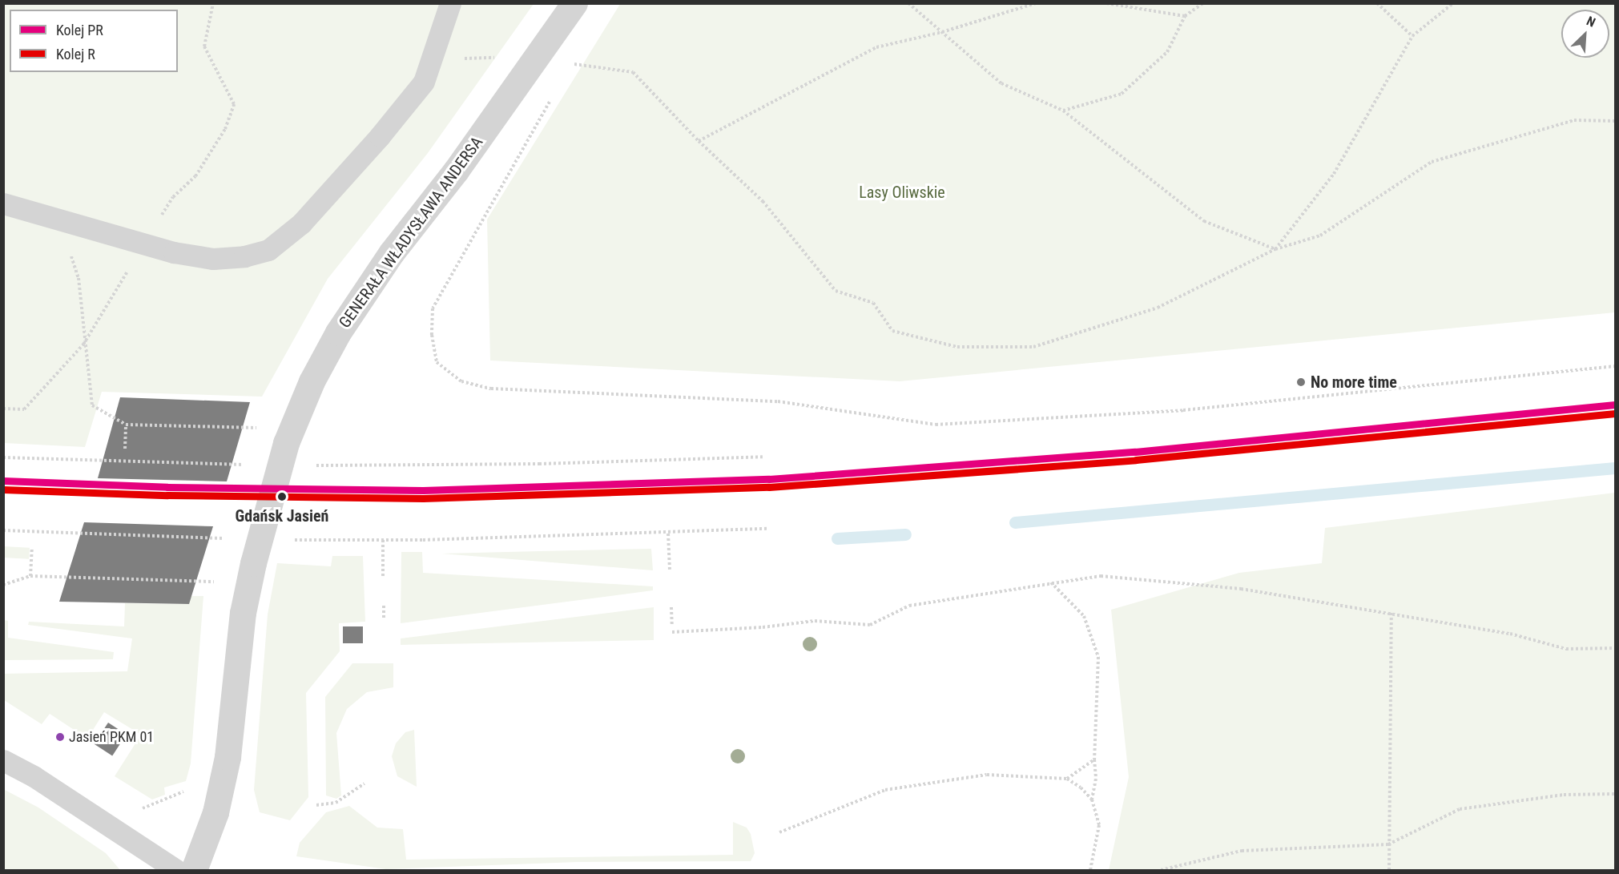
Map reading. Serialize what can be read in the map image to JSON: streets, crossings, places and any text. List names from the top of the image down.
{
  "streets": {
    "street": ["GENERAŁA WŁADYSŁAWA ANDERSA"]
  },
  "parks": ["Lasy Oliwskie"],
  "places": ["No more time", "Gdańsk Jasień", "Jasień PKM 01"],
  "lines": ["rail line PR", "rail line R"],
  "legend": ["Kolej PR", "Kolej R"],
  "north": "top right"
}
